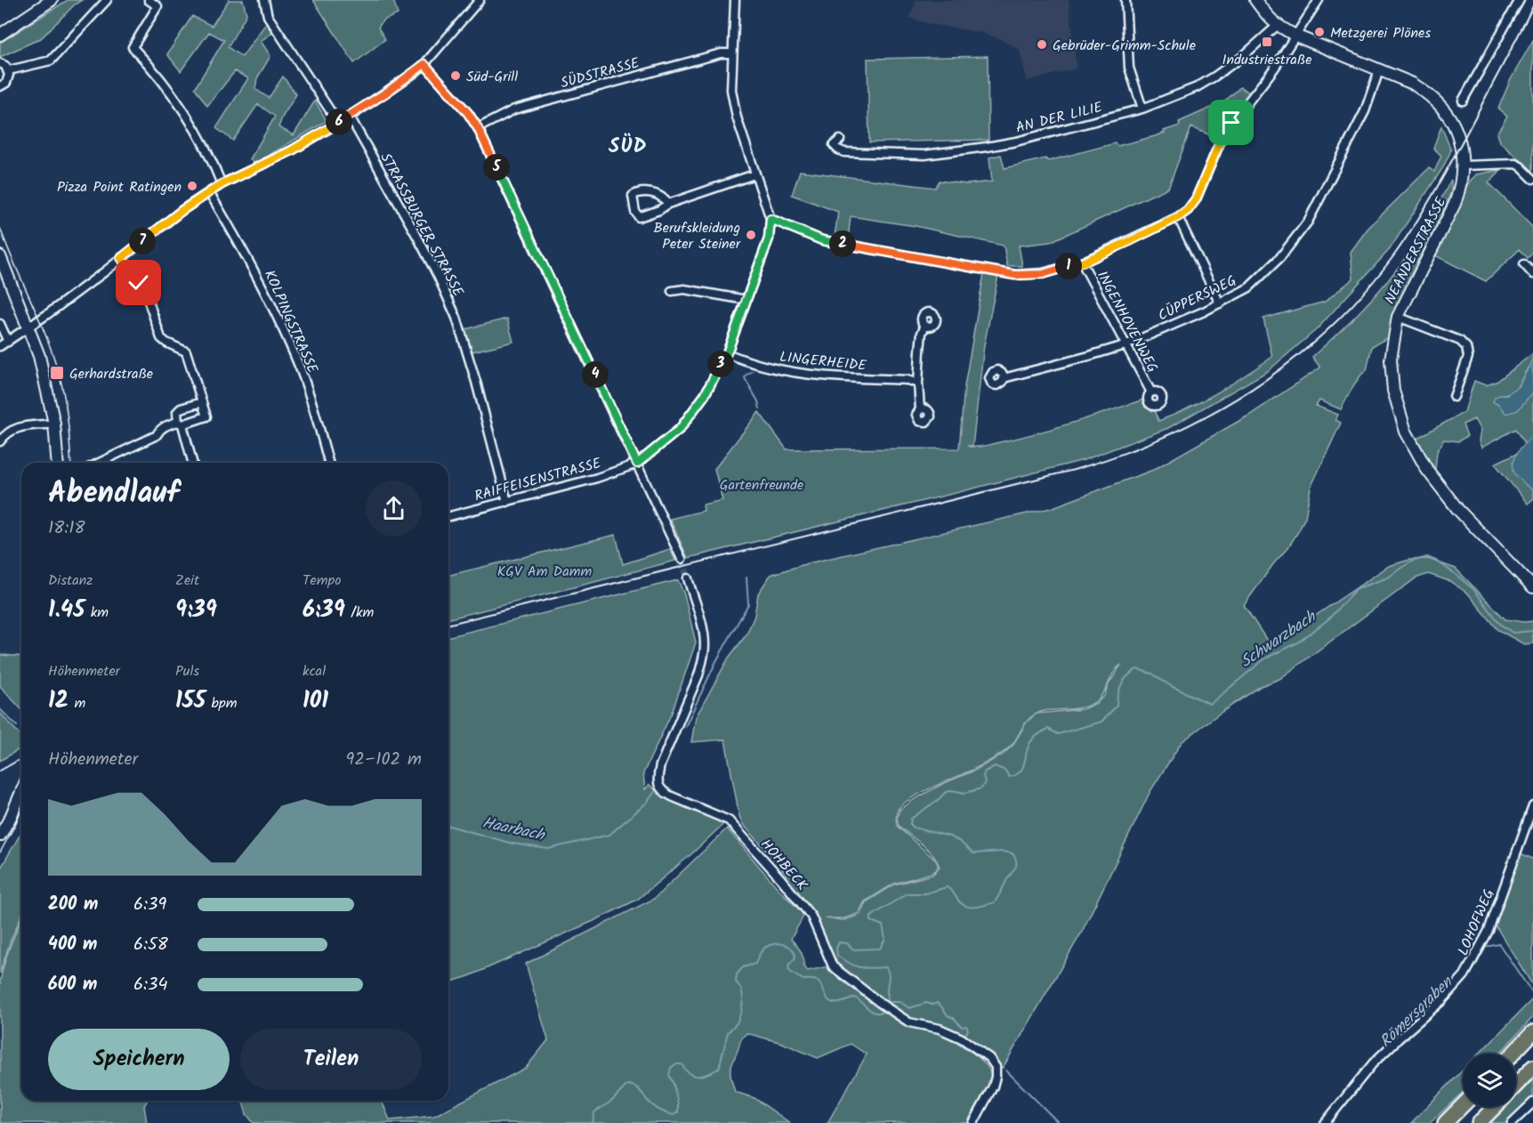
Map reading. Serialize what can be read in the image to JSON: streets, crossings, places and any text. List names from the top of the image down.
{
  "streets": {
    "street": [
      "SÜDSTRASSE",
      "AN DER LILIE",
      "STRASSBURGER STRASSE",
      "NEANDERSTRASSE",
      "CÜPPERSWEG",
      "KOLPINGSTRASSE",
      "INGENHOVENWEG",
      "LINGERHEIDE",
      "RAIFFEISENSTRASSE",
      "HOHBECK",
      "LOHOFWEG"
    ]
  },
  "crossings": [
    ["STRASSBURGER STRASSE", "RAIFFEISENSTRASSE"],
    ["CÜPPERSWEG", "INGENHOVENWEG"],
    ["LINGERHEIDE", "RAIFFEISENSTRASSE"]
  ],
  "districts": ["SÜD"],
  "water": ["Schwarzbach", "Haarbach", "Römersgraben"],
  "parks": ["Gartenfreunde", "KGV Am Damm"],
  "places": {
    "other": [
      "Metzgerei Plönes",
      "Gebrüder-Grimm-Schule",
      "Süd-Grill",
      "Pizza Point Ratingen",
      "Berufskleidung Peter Steiner"
    ],
    "transit": ["Industriestraße", "Gerhardstraße"]
  },
  "page": {
    "pins": [
      "6",
      "5",
      "7",
      "2",
      "1",
      "3",
      "4"
    ],
    "heading": ["Abendlauf", "18:18"],
    "stats": [
      ["Distanz", "1.45 km"],
      ["Zeit", "9:39"],
      ["Tempo", "6:39 /km"],
      ["Höhenmeter", "12 m"],
      ["Puls", "155 bpm"],
      ["kcal", "101"]
    ],
    "chart": ["Höhenmeter", "92–102 m"],
    "list": [
      {
        "name": "200 m",
        "note": "6:39"
      },
      {
        "name": "400 m",
        "note": "6:58"
      },
      {
        "name": "600 m",
        "note": "6:34"
      }
    ],
    "buttons": ["Speichern", "Teilen"]
  }
}
